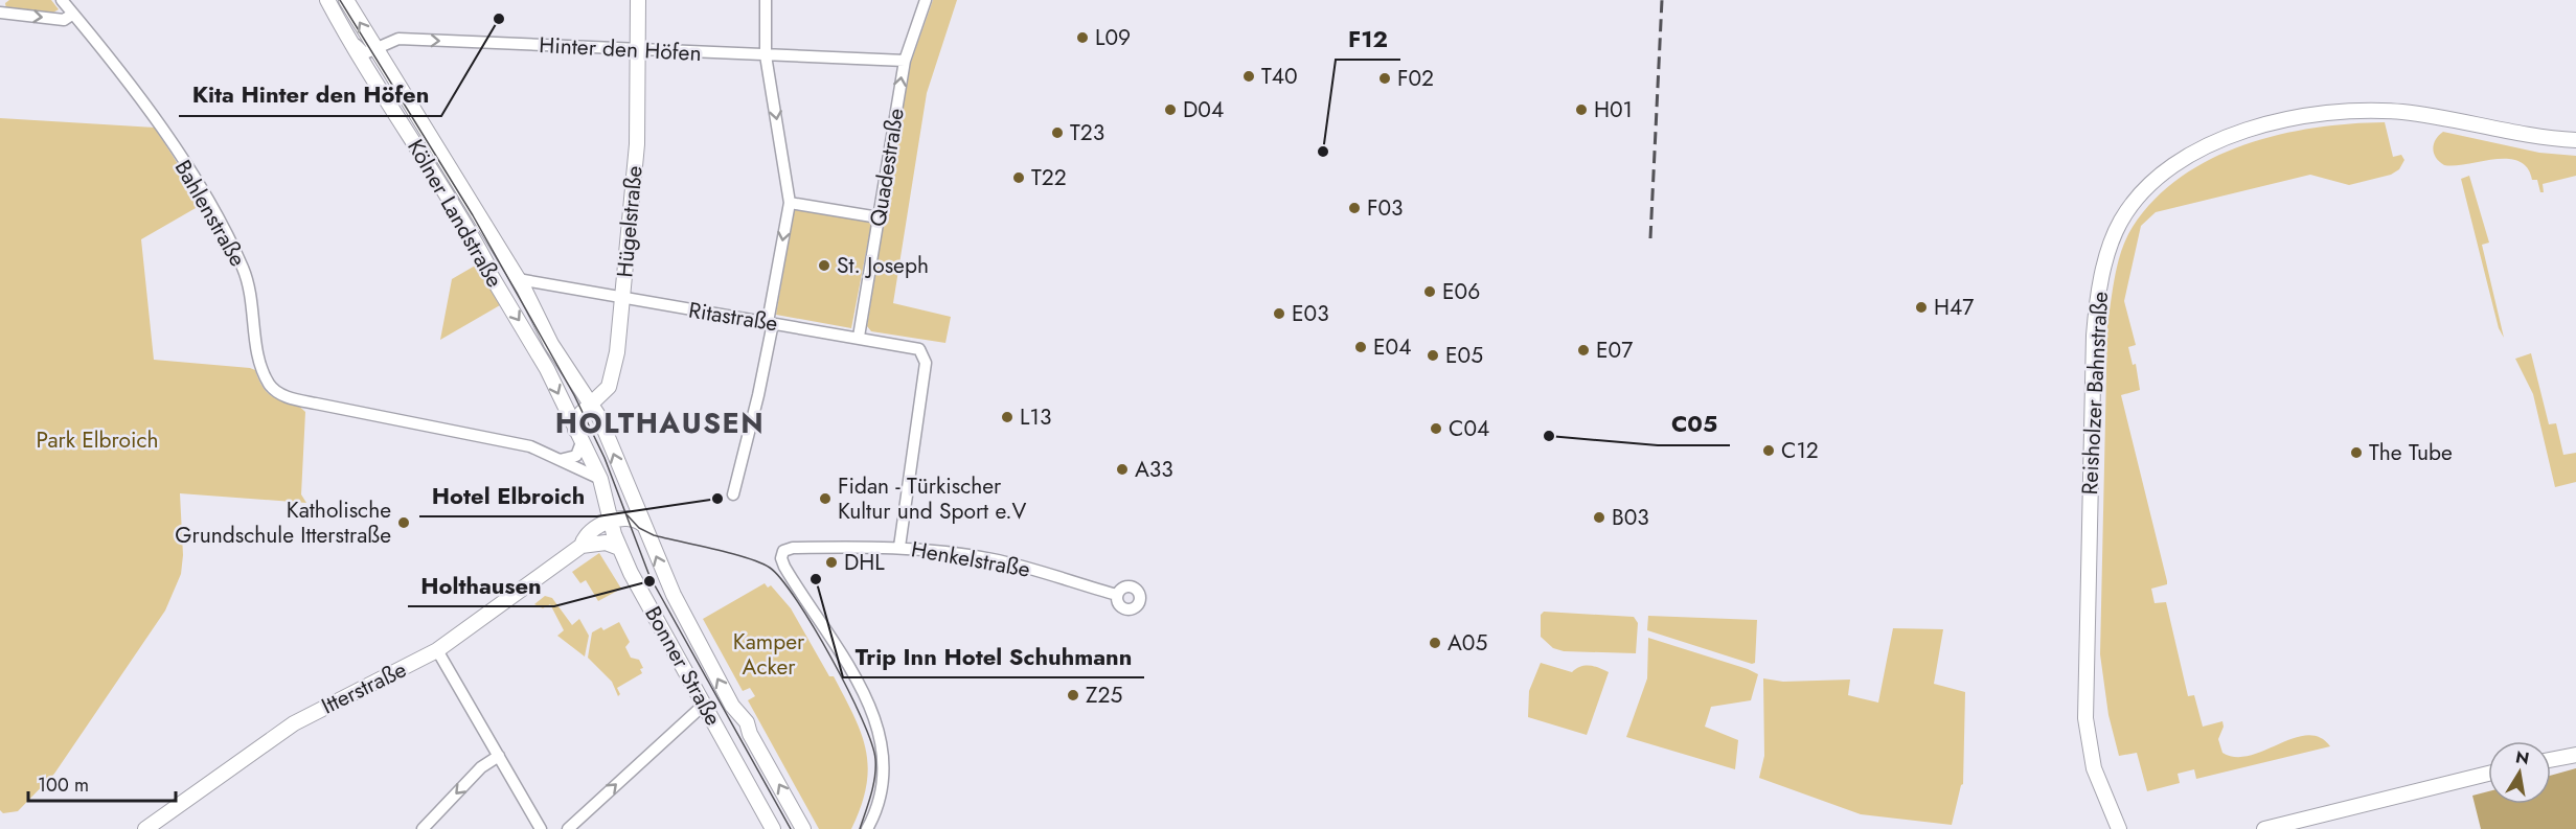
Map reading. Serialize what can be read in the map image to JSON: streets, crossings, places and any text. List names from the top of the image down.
{
  "streets": {
    "main road": [
      "Kölner Landstraße",
      "Hügelstraße",
      "Reisholzer Bahnstraße",
      "Bonner Straße",
      "Itterstraße"
    ],
    "street": [
      "Hinter den Höfen",
      "Quadestraße",
      "Bahlenstraße",
      "Ritastraße",
      "Henkelstraße"
    ]
  },
  "crossings": [
    ["Hinter den Höfen", "Quadestraße"],
    ["Hinter den Höfen", "Kölner Landstraße"],
    ["Hinter den Höfen", "Hügelstraße"],
    ["Quadestraße", "Ritastraße"],
    ["Bahlenstraße", "Bonner Straße"],
    ["Kölner Landstraße", "Hügelstraße"],
    ["Kölner Landstraße", "Ritastraße"],
    ["Kölner Landstraße", "Bonner Straße"],
    ["Hügelstraße", "Ritastraße"],
    ["Hügelstraße", "Bonner Straße"],
    ["Ritastraße", "Henkelstraße"],
    ["Bonner Straße", "Itterstraße"]
  ],
  "one_way": ["Hinter den Höfen", "Quadestraße"],
  "districts": ["HOLTHAUSEN"],
  "parks": ["Park Elbroich", "Kamper Acker"],
  "places": [
    "Kita Hinter den Höfen",
    "L09",
    "T40",
    "F02",
    "D04",
    "H01",
    "T23",
    "F12",
    "T22",
    "F03",
    "St. Joseph",
    "E06",
    "H47",
    "E03",
    "E04",
    "E07",
    "E05",
    "L13",
    "C04",
    "C05",
    "C12",
    "The Tube",
    "A33",
    "Hotel Elbroich",
    "Fidan - Türkischer Kultur und Sport e.V",
    "B03",
    "Katholische Grundschule Itterstraße",
    "DHL",
    "Trip Inn Hotel Schuhmann",
    "Holthausen",
    "A05",
    "Z25"
  ],
  "scale_bar": "100 m",
  "north": "top"
}
